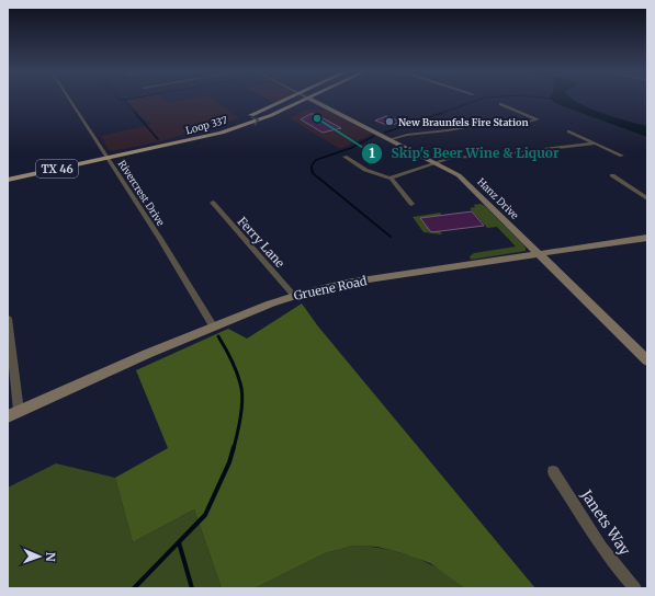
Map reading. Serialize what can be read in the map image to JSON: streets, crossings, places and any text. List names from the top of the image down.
{
  "streets": {
    "main road": ["Loop 337", "TX 46"],
    "street": [
      "Rivercrest Drive",
      "Hanz Drive",
      "Ferry Lane",
      "Gruene Road",
      "Janets Way"
    ]
  },
  "crossings": [
    ["Loop 337", "Rivercrest Drive"],
    ["Loop 337", "Hanz Drive"],
    ["Rivercrest Drive", "Gruene Road"],
    ["Hanz Drive", "Gruene Road"],
    ["Ferry Lane", "Gruene Road"]
  ],
  "places": ["Skip's Beer Wine & Liquor", "New Braunfels Fire Station"],
  "north": "right"
}
